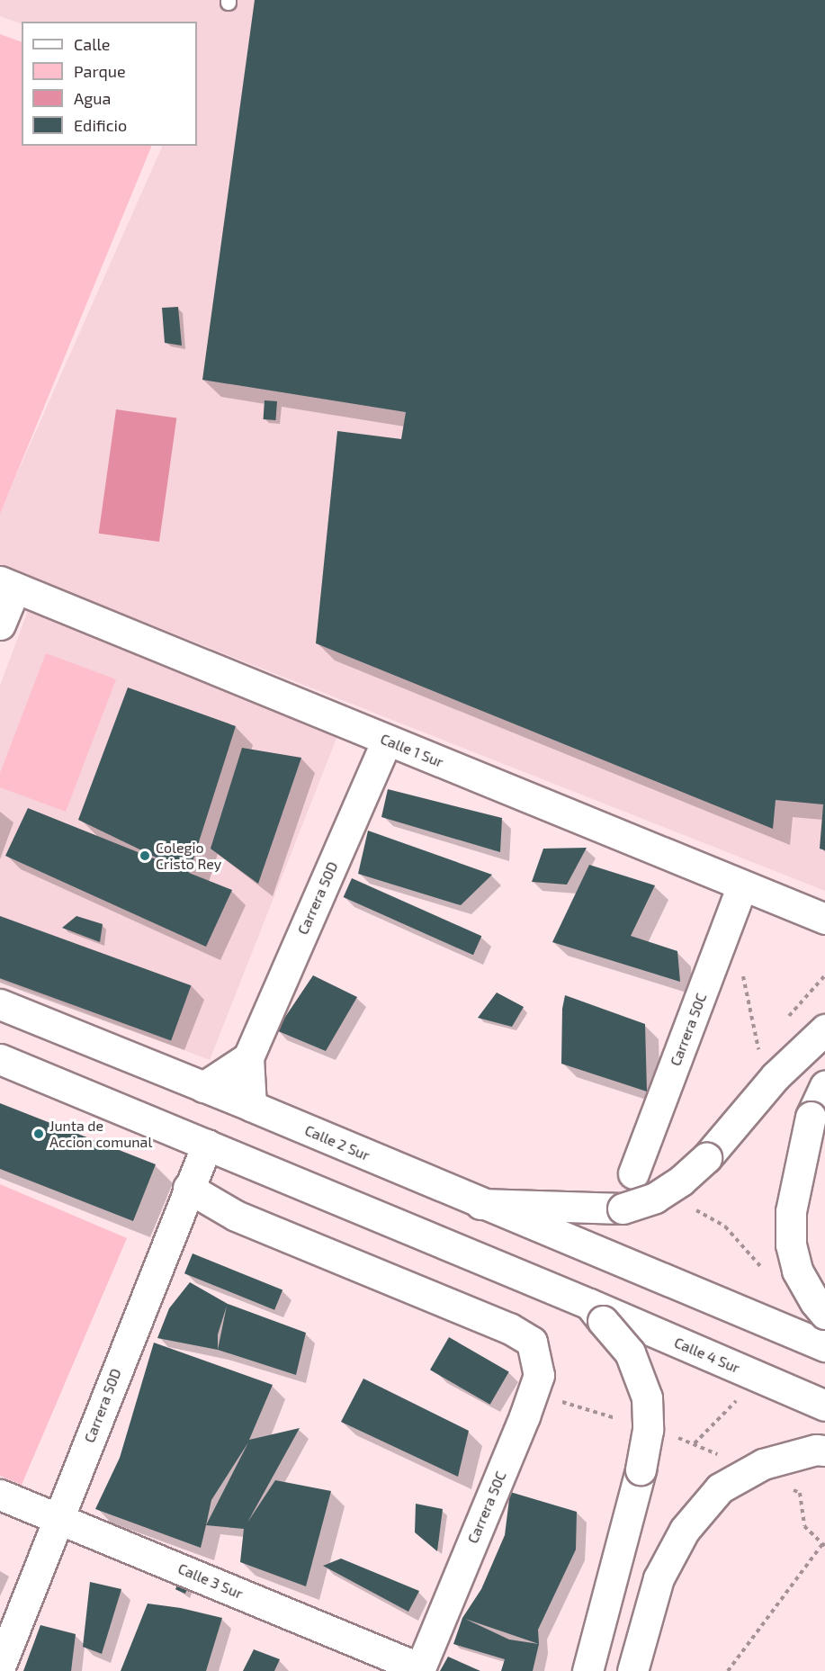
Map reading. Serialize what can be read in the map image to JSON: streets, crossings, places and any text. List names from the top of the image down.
{
  "streets": {
    "main road": [
      "Calle 1 Sur",
      "Carrera 50D",
      "Carrera 50C",
      "Calle 2 Sur",
      "Calle 4 Sur",
      "Calle 3 Sur"
    ]
  },
  "crossings": [
    ["Calle 1 Sur", "Carrera 50D"],
    ["Calle 1 Sur", "Carrera 50C"],
    ["Carrera 50D", "Carrera 50C"],
    ["Carrera 50D", "Calle 2 Sur"],
    ["Carrera 50D", "Calle 3 Sur"],
    ["Carrera 50C", "Calle 3 Sur"]
  ],
  "places": ["Colegio Cristo Rey", "Junta de Accion comunal"],
  "legend": [
    "Calle",
    "Parque",
    "Agua",
    "Edificio"
  ]
}
